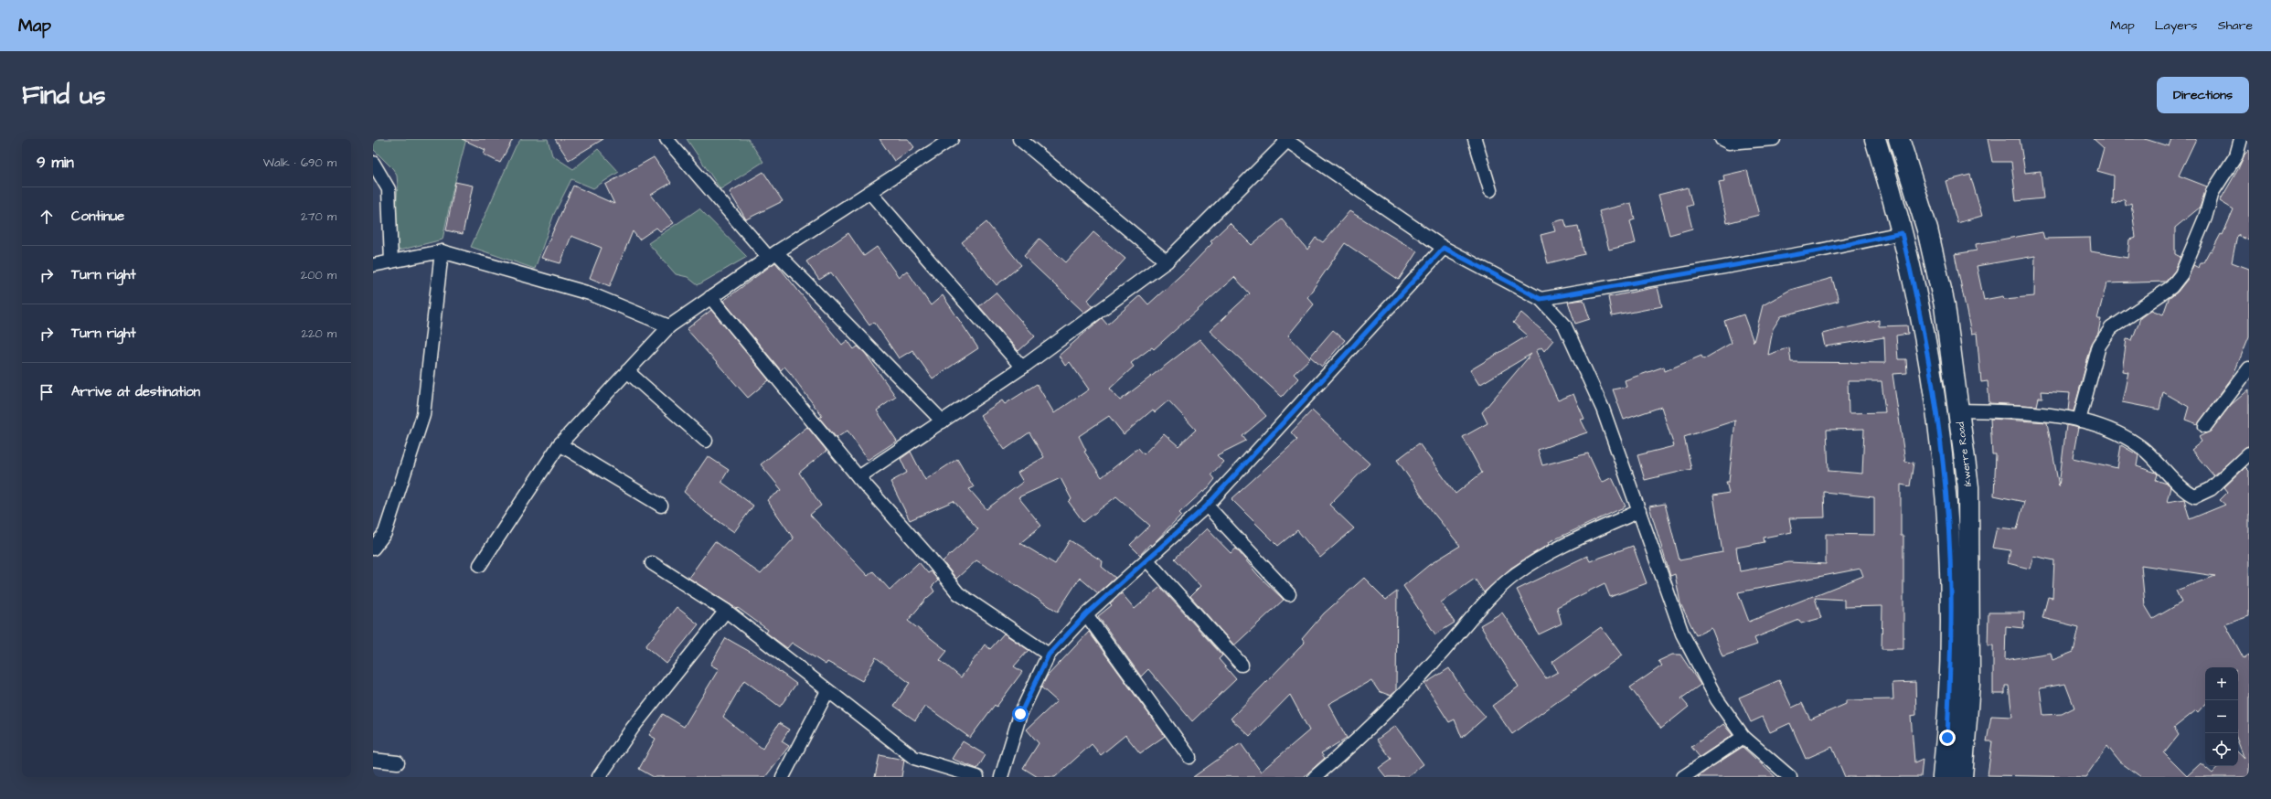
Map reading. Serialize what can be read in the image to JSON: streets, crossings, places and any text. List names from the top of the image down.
{
  "streets": {
    "main road": ["Ikwerre Road"]
  },
  "page": {
    "header": "Map",
    "nav": ["Map", "Layers", "Share"],
    "buttons": "Directions",
    "title": "Find us",
    "heading": ["9 min", "Walk · 690 m"],
    "list": [
      ["Continue", "270 m"],
      ["Turn right", "200 m"],
      ["Turn right", "220 m"],
      "Arrive at destination"
    ],
    "map_buttons": ["+", "−"]
  }
}
